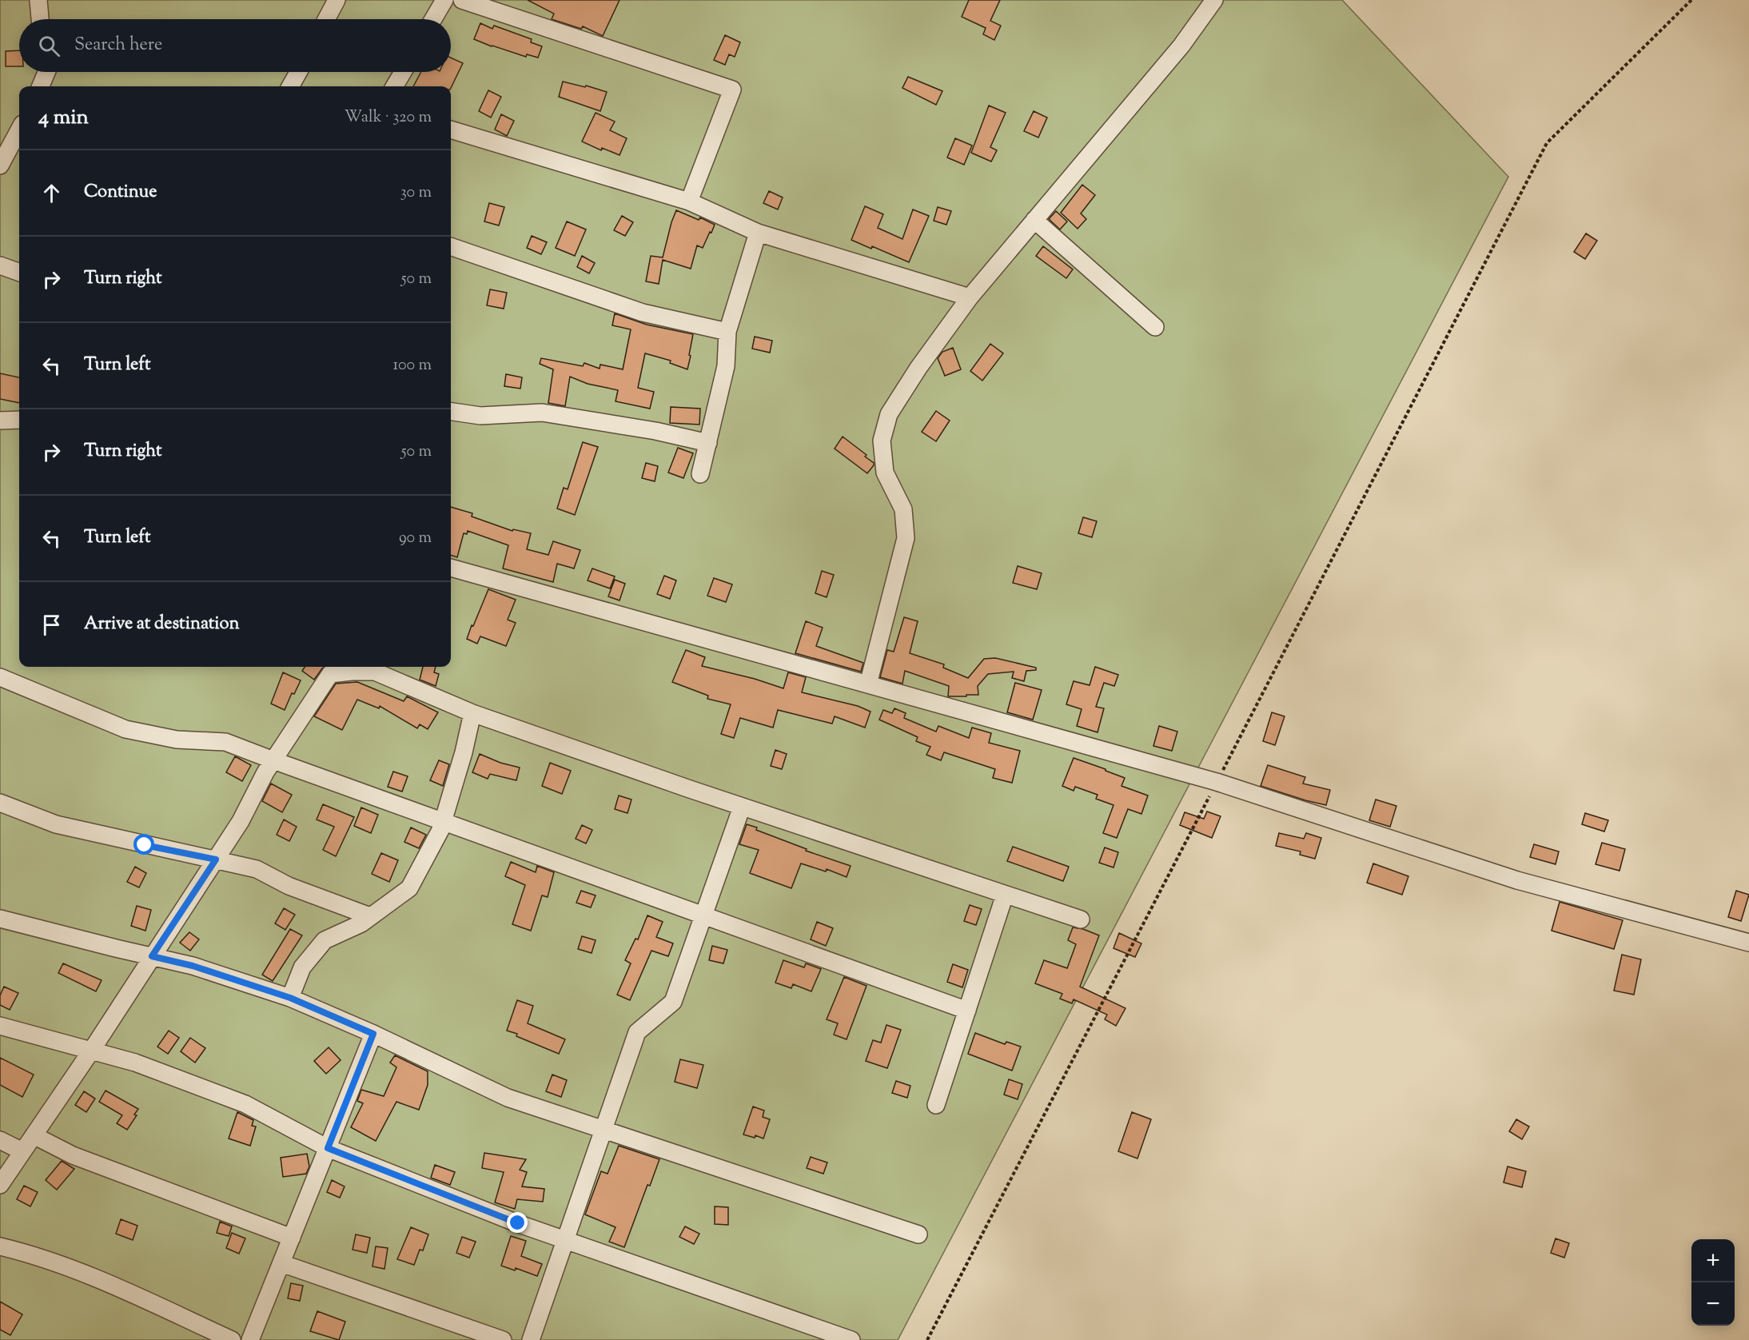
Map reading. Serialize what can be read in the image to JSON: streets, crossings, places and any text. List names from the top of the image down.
{
  "page": {
    "search": "Search here",
    "heading": ["4 min", "Walk · 320 m"],
    "list": [
      ["Continue", "30 m"],
      ["Turn right", "50 m"],
      ["Turn left", "100 m"],
      ["Turn right", "50 m"],
      ["Turn left", "90 m"],
      "Arrive at destination"
    ],
    "map_buttons": ["+", "−"]
  }
}
